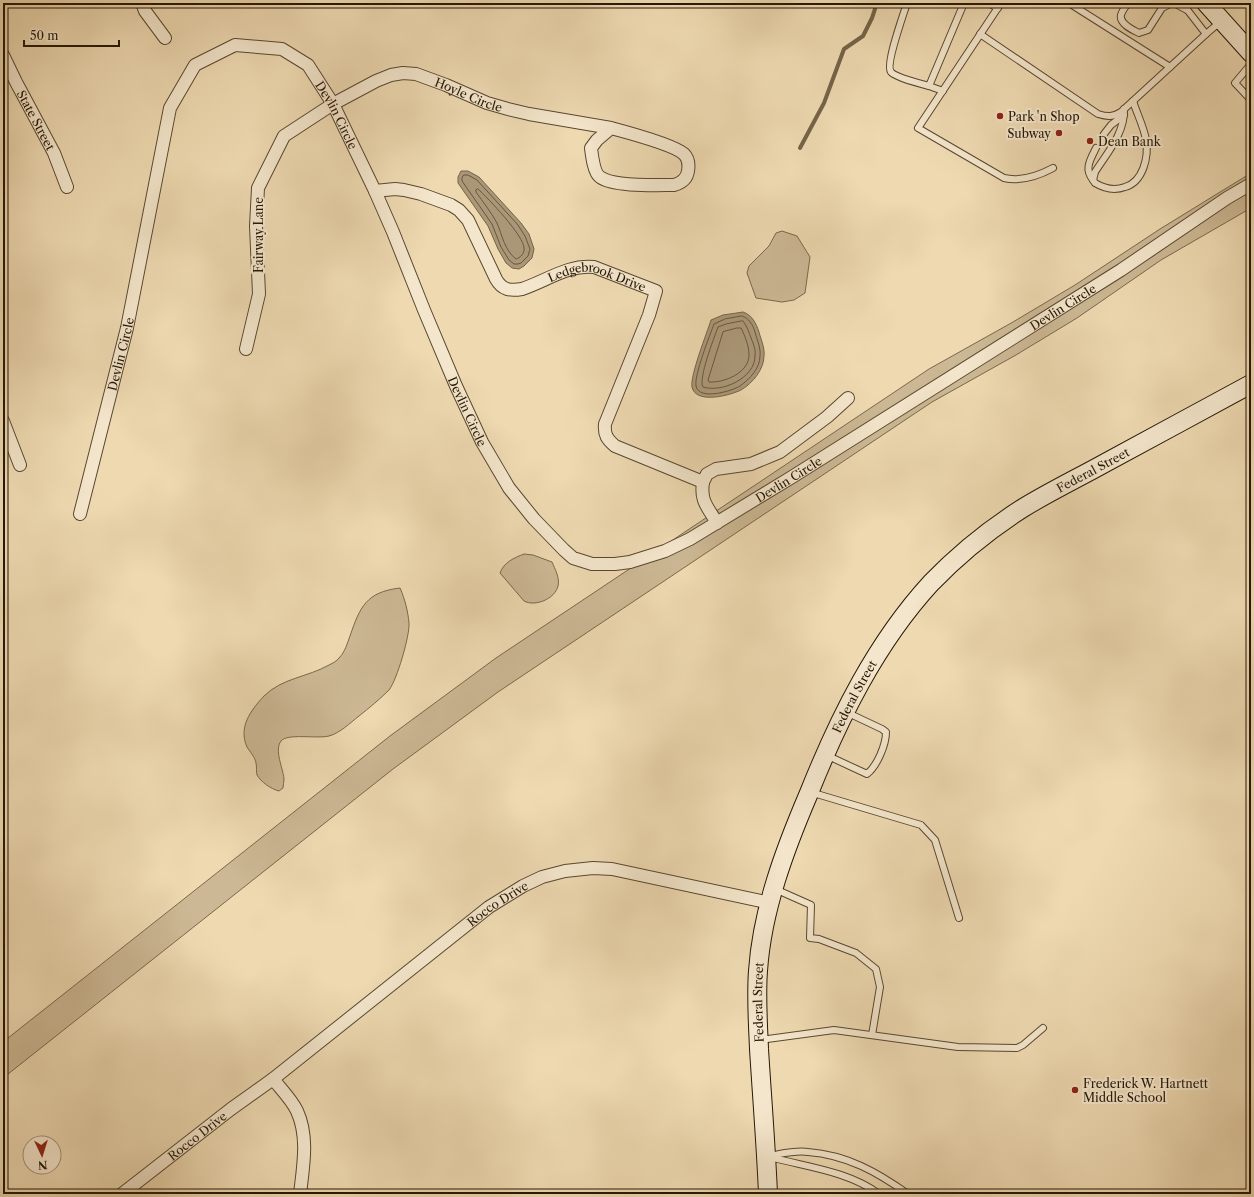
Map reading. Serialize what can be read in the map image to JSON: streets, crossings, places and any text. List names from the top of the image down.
{
  "streets": {
    "street": [
      "Hoyle Circle",
      "Devlin Circle",
      "State Street",
      "Fairway Lane",
      "Ledgebrook Drive",
      "Federal Street",
      "Rocco Drive"
    ]
  },
  "crossings": [
    ["Hoyle Circle", "Devlin Circle"],
    ["Hoyle Circle", "Fairway Lane"],
    ["Devlin Circle", "Fairway Lane"],
    ["Devlin Circle", "Ledgebrook Drive"],
    ["Federal Street", "Rocco Drive"]
  ],
  "places": [
    "Park 'n Shop",
    "Subway",
    "Dean Bank",
    "Frederick W. Hartnett Middle School"
  ],
  "scale_bar": "50 m",
  "north": "bottom"
}
